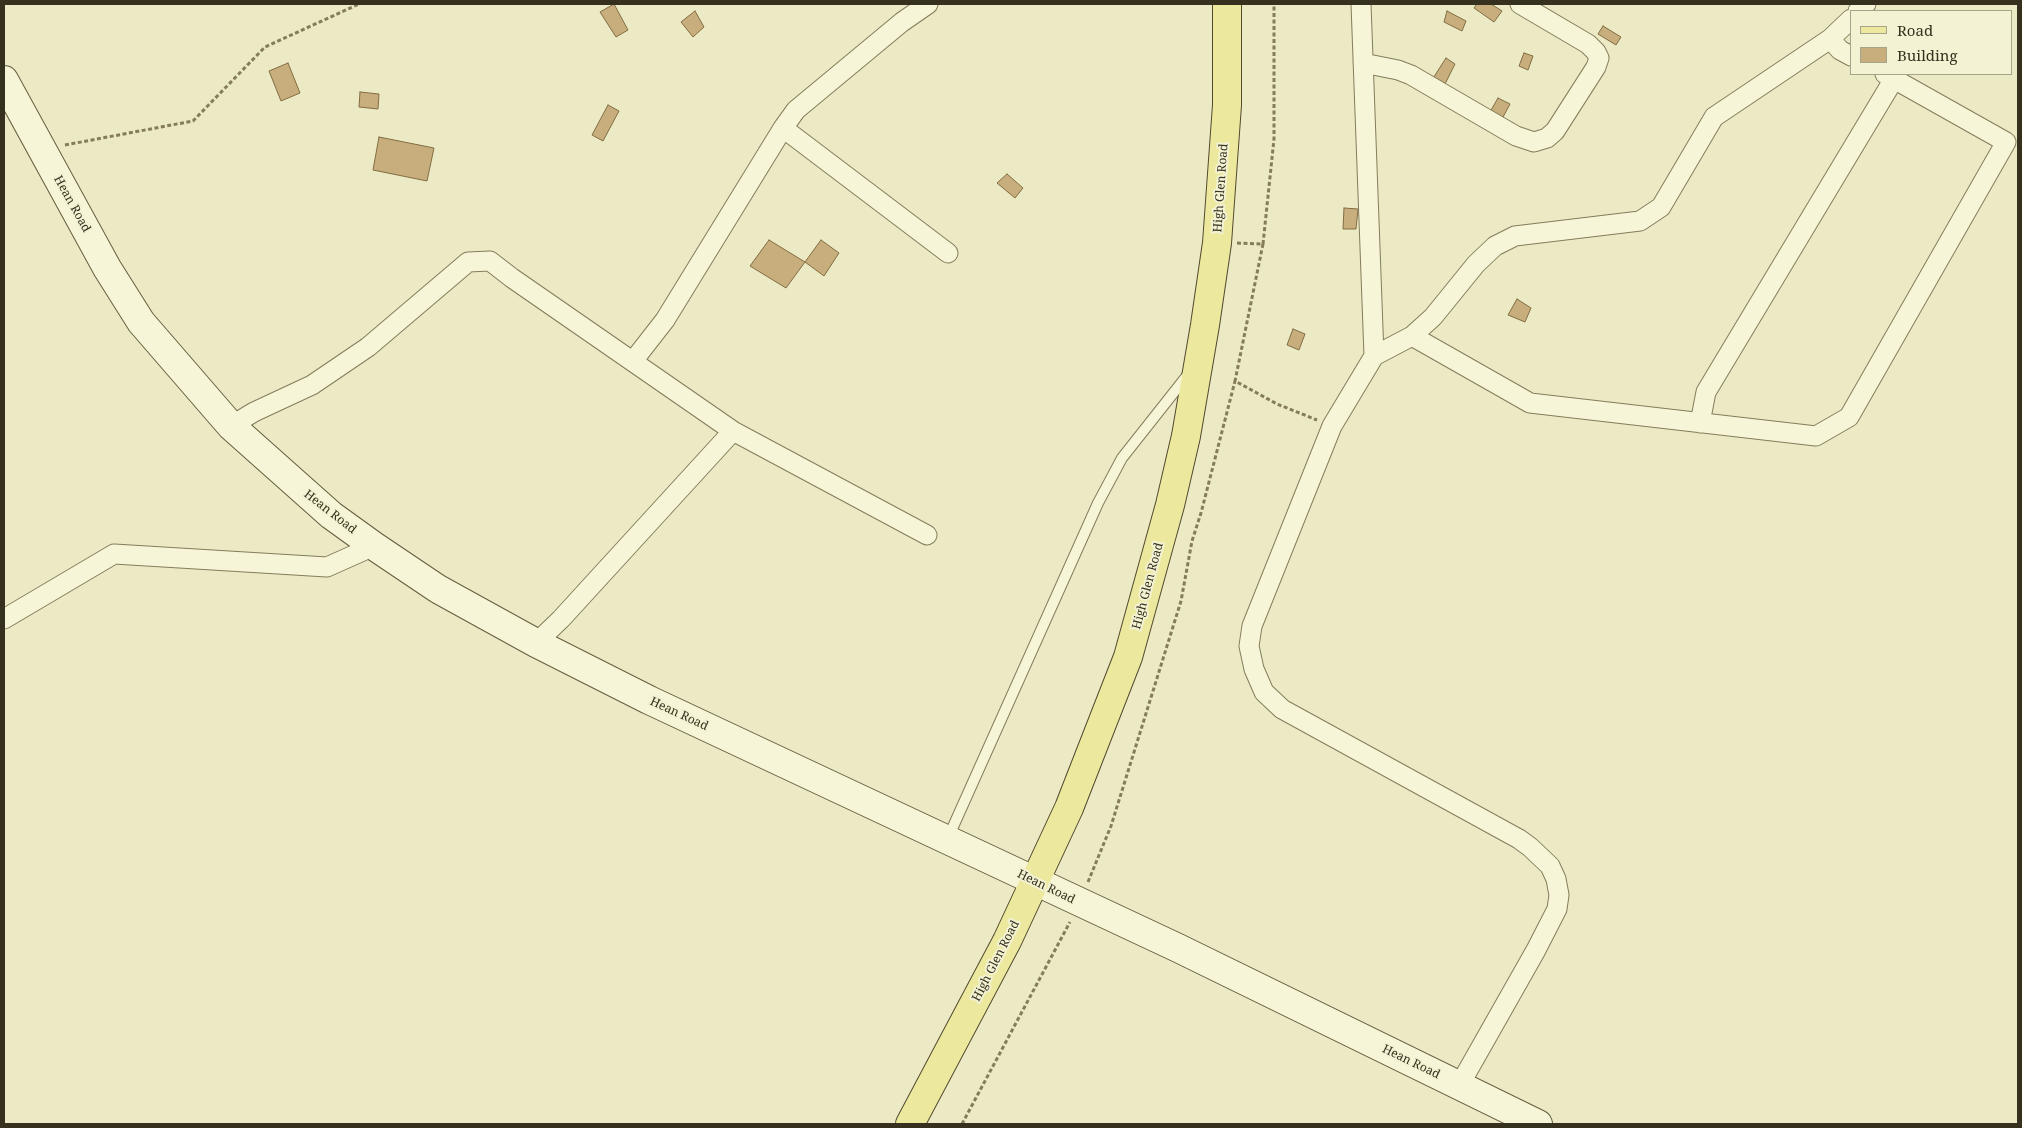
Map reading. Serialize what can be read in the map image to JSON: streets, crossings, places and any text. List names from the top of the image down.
{
  "streets": {
    "main road": ["High Glen Road"],
    "street": ["Hean Road"]
  },
  "crossings": [
    ["High Glen Road", "Hean Road"]
  ],
  "legend": ["Road", "Building"]
}
